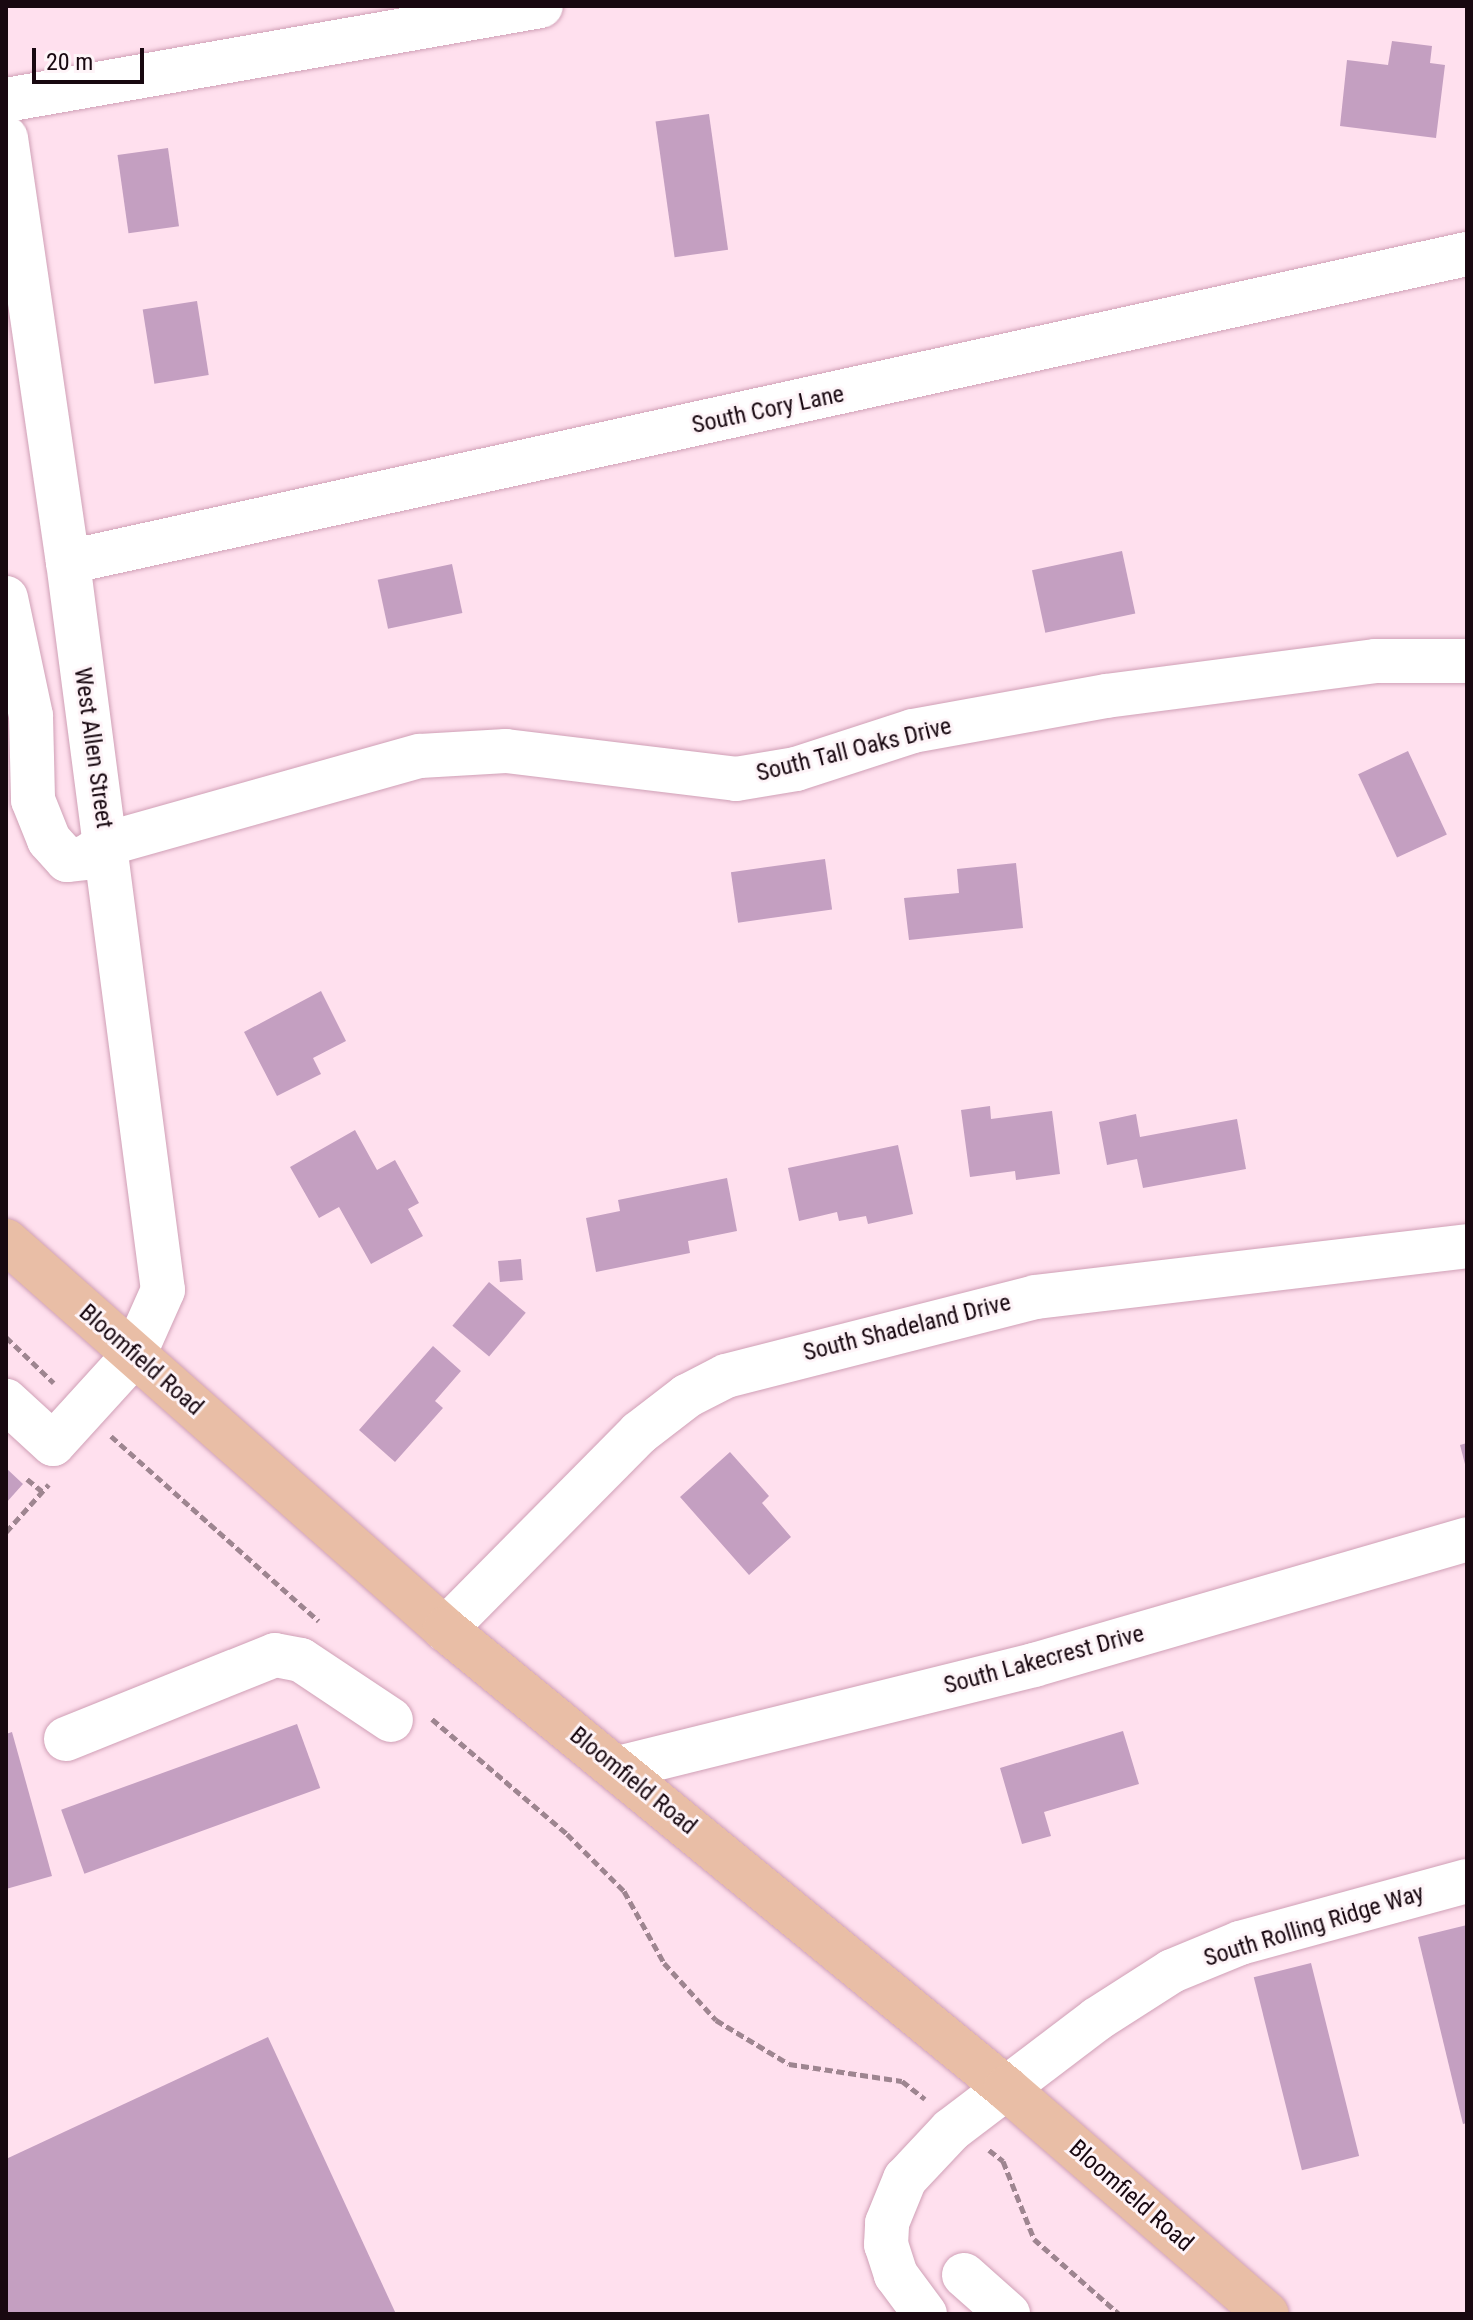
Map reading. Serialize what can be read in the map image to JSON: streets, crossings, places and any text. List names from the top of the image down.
{
  "streets": {
    "main road": ["Bloomfield Road"],
    "street": [
      "South Cory Lane",
      "West Allen Street",
      "South Tall Oaks Drive",
      "South Shadeland Drive",
      "South Lakecrest Drive",
      "South Rolling Ridge Way"
    ]
  },
  "crossings": [
    ["South Cory Lane", "West Allen Street"],
    ["West Allen Street", "South Tall Oaks Drive"],
    ["West Allen Street", "Bloomfield Road"],
    ["South Shadeland Drive", "Bloomfield Road"],
    ["Bloomfield Road", "South Lakecrest Drive"],
    ["Bloomfield Road", "South Rolling Ridge Way"]
  ],
  "scale_bar": "20 m"
}
